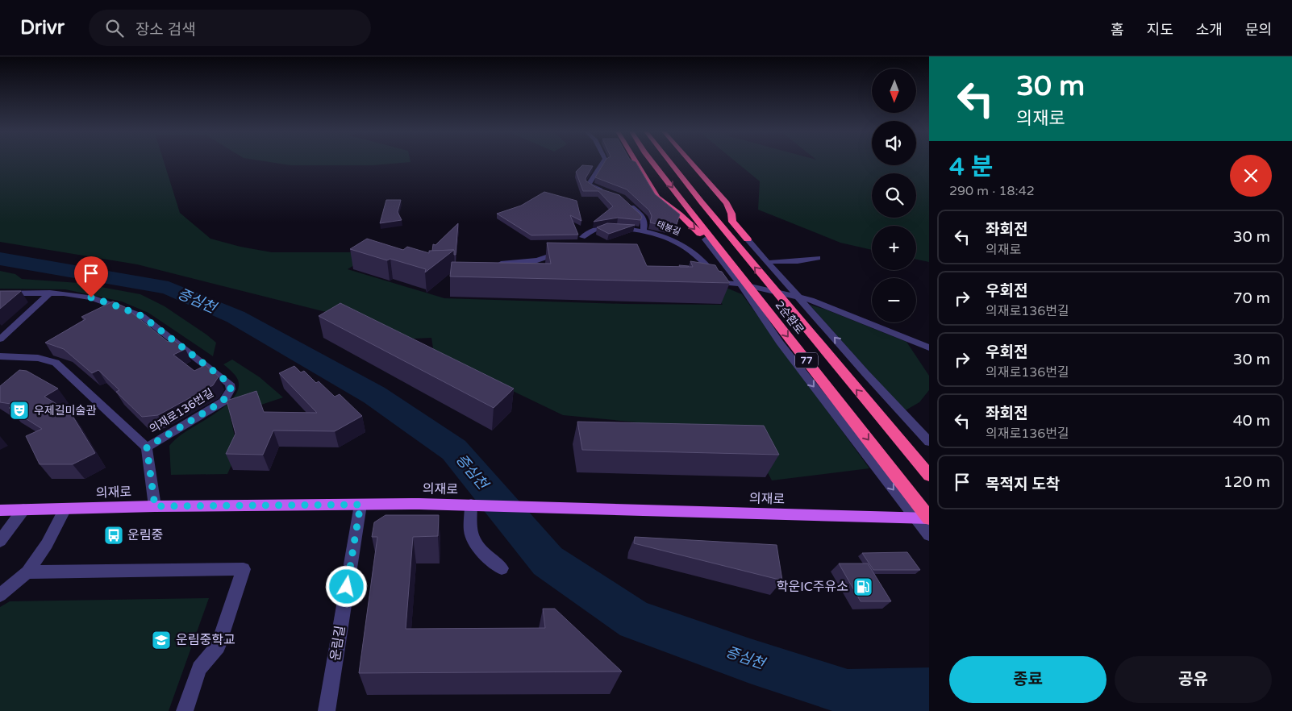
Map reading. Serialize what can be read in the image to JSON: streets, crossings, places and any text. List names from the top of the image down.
{
  "streets": {
    "highway": ["2순환로", "77"],
    "main road": ["의재로"],
    "street": ["태봉길", "의재로136번길", "운림길"]
  },
  "crossings": [
    ["2순환로", "의재로"],
    ["의재로136번길", "의재로"],
    ["의재로", "운림길"]
  ],
  "water": ["증심천"],
  "places": {
    "theatre": ["우제길미술관"],
    "bus stop": ["운림중"],
    "fuel station": ["학운IC주유소"],
    "school or university": ["운림중학교"]
  },
  "north": "bottom",
  "page": {
    "header": "Drivr",
    "search": "장소 검색",
    "nav": [
      "홈",
      "지도",
      "소개",
      "문의"
    ],
    "turn": ["30 m", "의재로"],
    "map_buttons": ["+", "−"],
    "heading": ["4 분", "290 m · 18:42"],
    "list": [
      {
        "name": "좌회전",
        "note": "의재로",
        "value": "30 m"
      },
      {
        "name": "우회전",
        "note": "의재로136번길",
        "value": "70 m"
      },
      {
        "name": "우회전",
        "note": "의재로136번길",
        "value": "30 m"
      },
      {
        "name": "좌회전",
        "note": "의재로136번길",
        "value": "40 m"
      },
      {
        "name": "목적지 도착",
        "value": "120 m"
      }
    ],
    "buttons": ["종료", "공유"]
  }
}
